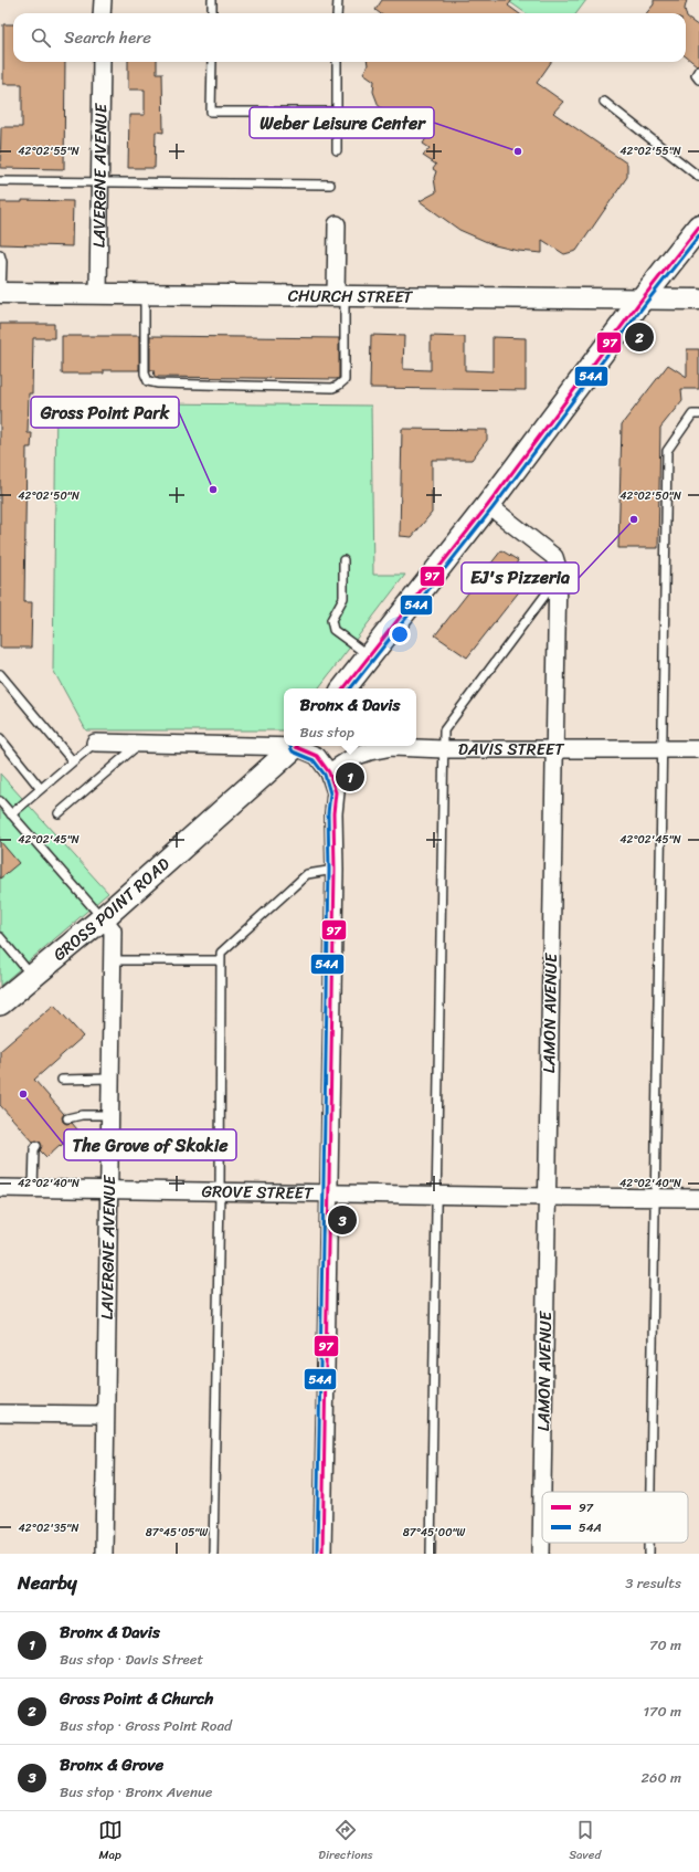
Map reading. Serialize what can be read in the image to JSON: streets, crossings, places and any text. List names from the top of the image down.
{
  "streets": {
    "main road": ["GROSS POINT ROAD"],
    "street": [
      "LAVERGNE AVENUE",
      "CHURCH STREET",
      "DAVIS STREET",
      "LAMON AVENUE",
      "GROVE STREET"
    ]
  },
  "crossings": [
    ["LAVERGNE AVENUE", "CHURCH STREET"],
    ["LAVERGNE AVENUE", "GROSS POINT ROAD"],
    ["LAVERGNE AVENUE", "GROVE STREET"],
    ["DAVIS STREET", "LAMON AVENUE"],
    ["LAMON AVENUE", "GROVE STREET"]
  ],
  "places": [
    "Weber Leisure Center",
    "Gross Point Park",
    "EJ's Pizzeria",
    "The Grove of Skokie"
  ],
  "lines": ["transit line 97", "transit line 54A"],
  "legend": ["97", "54A"],
  "page": {
    "search": "Search here",
    "pins": ["2", "1", "3"],
    "popup": ["Bronx & Davis", "Bus stop"],
    "heading": ["Nearby", "3 results"],
    "list": [
      {
        "mark": "1",
        "name": "Bronx & Davis",
        "note": "Bus stop · Davis Street",
        "value": "70 m"
      },
      {
        "mark": "2",
        "name": "Gross Point & Church",
        "note": "Bus stop · Gross Point Road",
        "value": "170 m"
      },
      {
        "mark": "3",
        "name": "Bronx & Grove",
        "note": "Bus stop · Bronx Avenue",
        "value": "260 m"
      }
    ],
    "nav": ["Map", "Directions", "Saved"]
  },
  "coordinates": [
    "42°02'55\"N",
    "42°02'50\"N",
    "42°02'45\"N",
    "42°02'40\"N",
    "42°02'35\"N",
    "87°45'05\"W",
    "87°45'00\"W"
  ]
}
